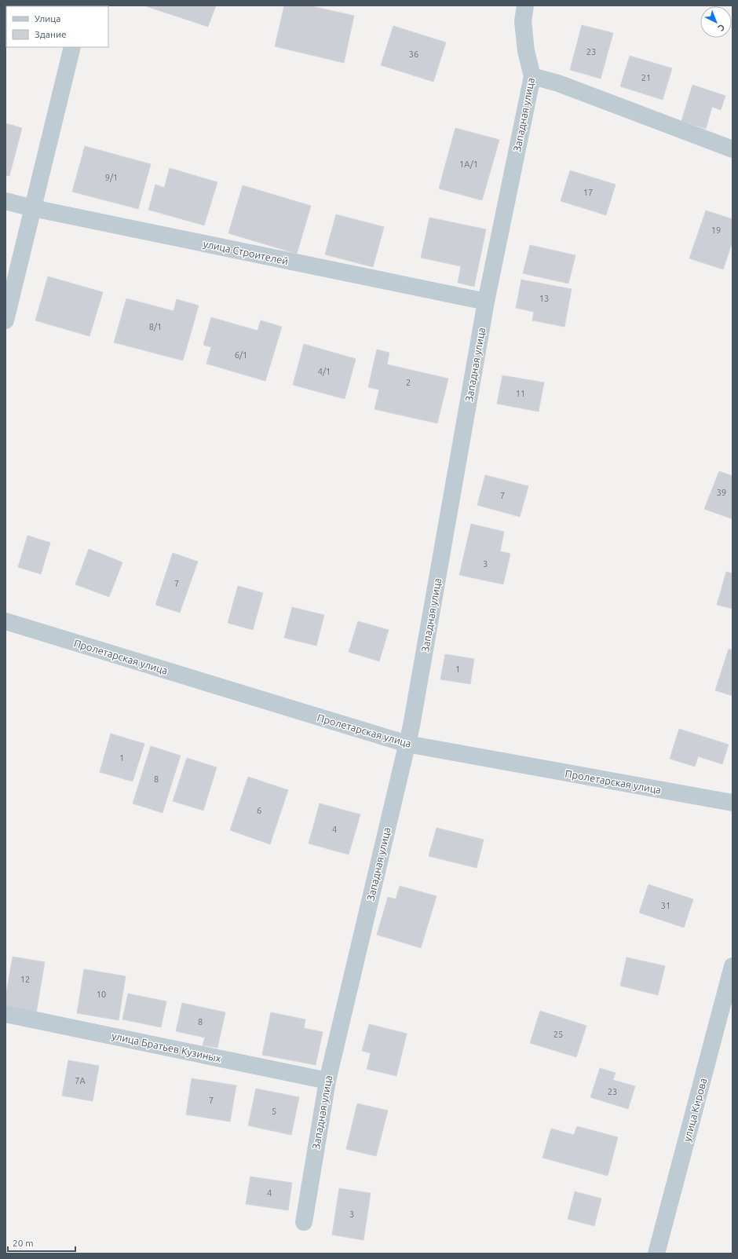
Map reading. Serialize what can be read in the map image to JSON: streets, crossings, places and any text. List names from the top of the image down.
{
  "streets": {
    "street": [
      "Западная улица",
      "улица Строителей",
      "Пролетарская улица",
      "улица Братьев Кузиных",
      "улица Кирова"
    ]
  },
  "crossings": [
    ["Западная улица", "улица Строителей"],
    ["Западная улица", "Пролетарская улица"],
    ["Западная улица", "улица Братьев Кузиных"]
  ],
  "house_numbers": [
    "23",
    "36",
    "21",
    "1А/1",
    "9/1",
    "17",
    "19",
    "13",
    "8/1",
    "6/1",
    "4/1",
    "2",
    "11",
    "39",
    "7",
    "3",
    "7",
    "1",
    "1",
    "8",
    "6",
    "4",
    "31",
    "12",
    "10",
    "8",
    "25",
    "7А",
    "23",
    "7",
    "5",
    "4",
    "3"
  ],
  "legend": ["Улица", "Здание"],
  "scale_bar": "20 m",
  "north": "bottom right"
}
